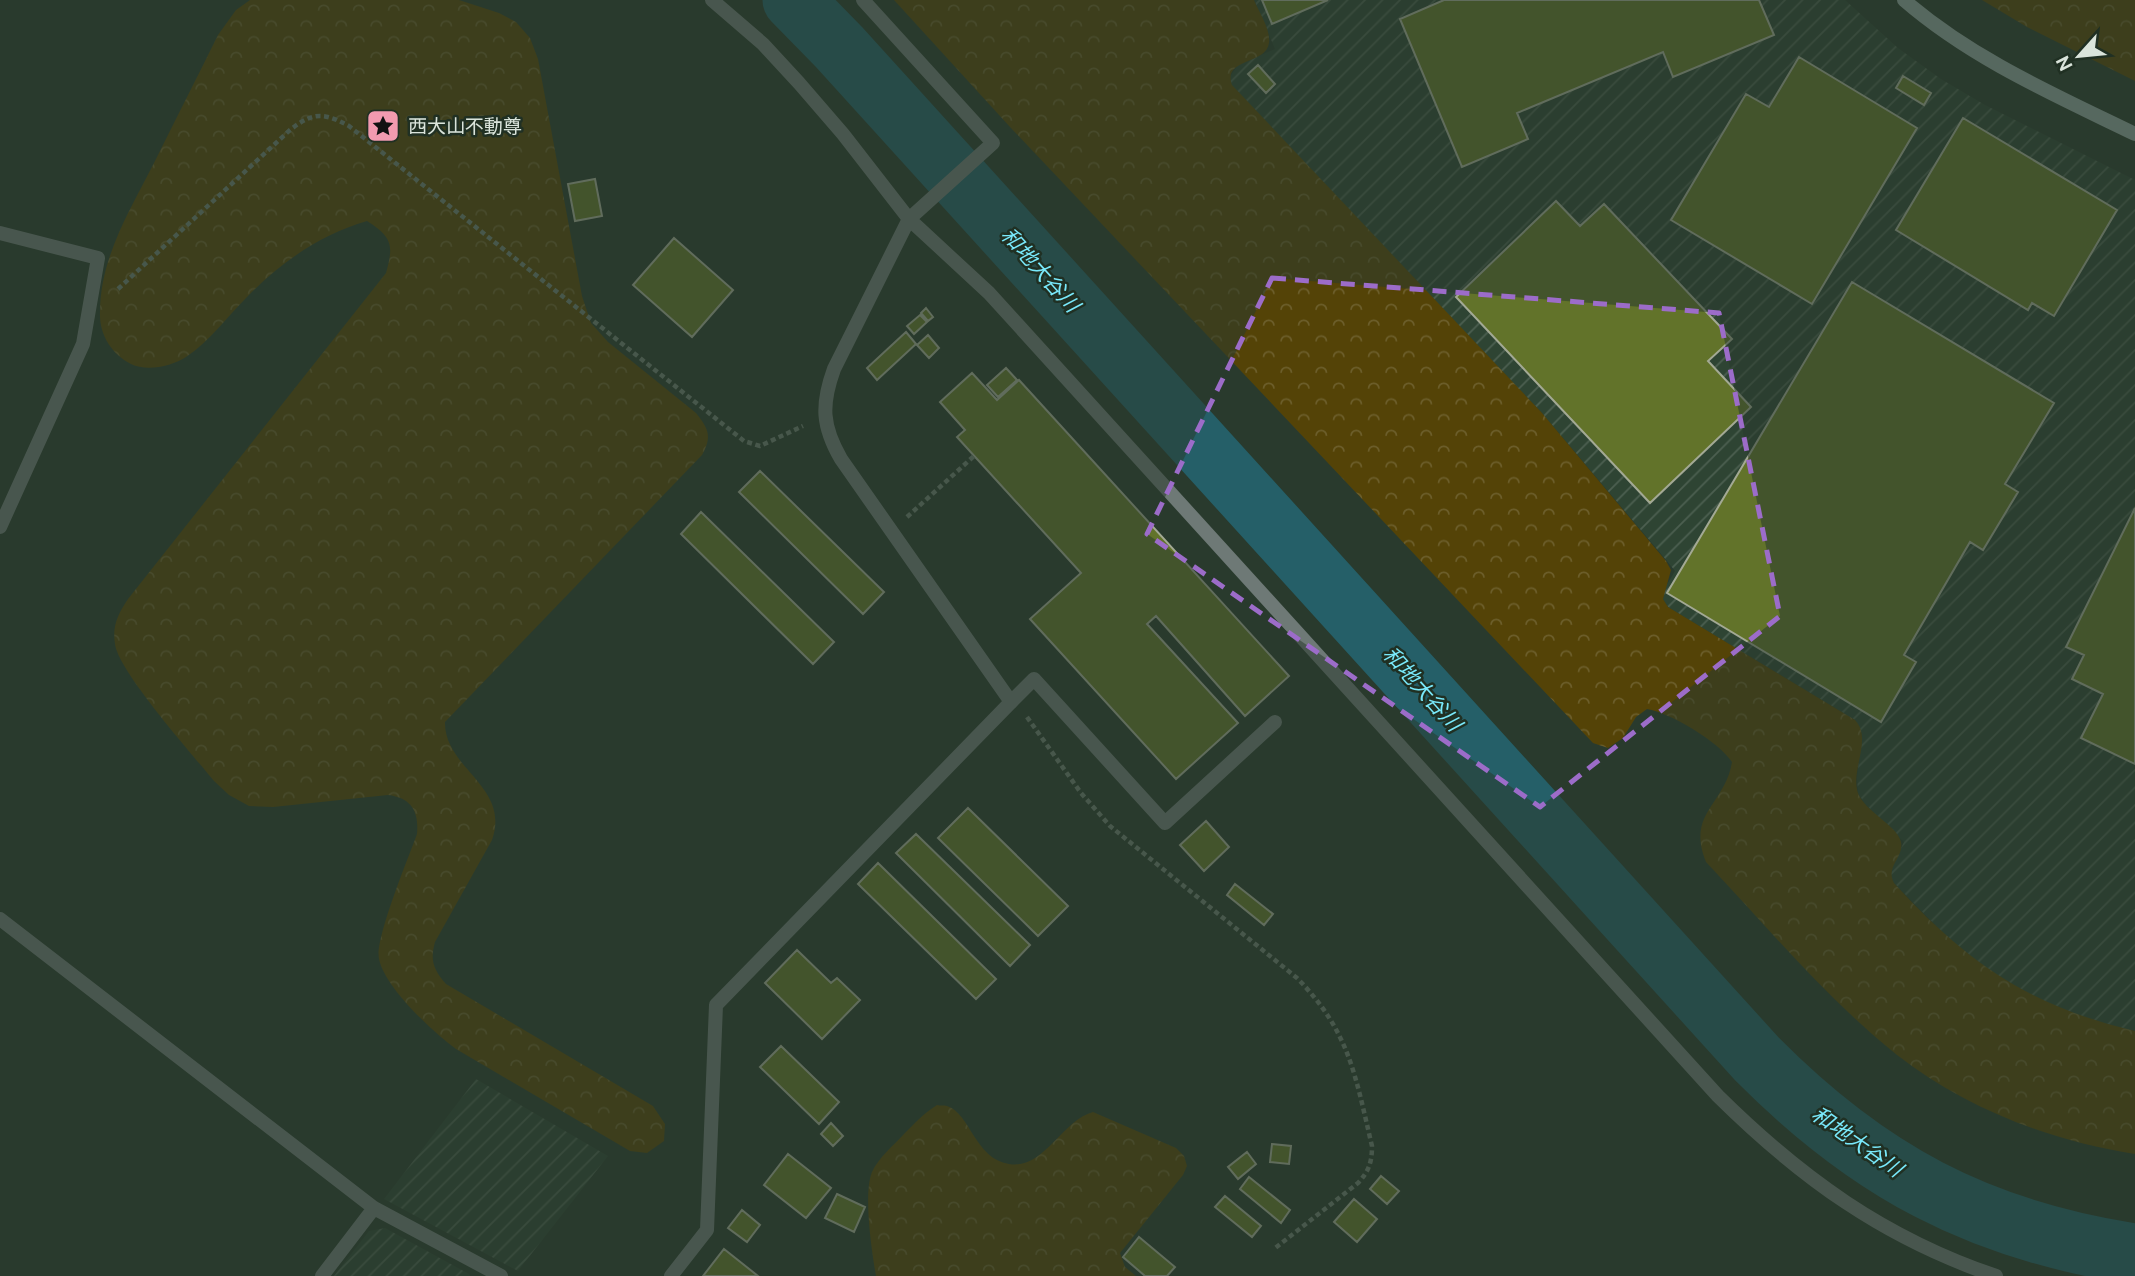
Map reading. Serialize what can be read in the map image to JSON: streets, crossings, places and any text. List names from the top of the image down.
{
  "water": ["和地大谷川"],
  "places": {
    "place": ["西大山不動尊"]
  },
  "north": "bottom left"
}
